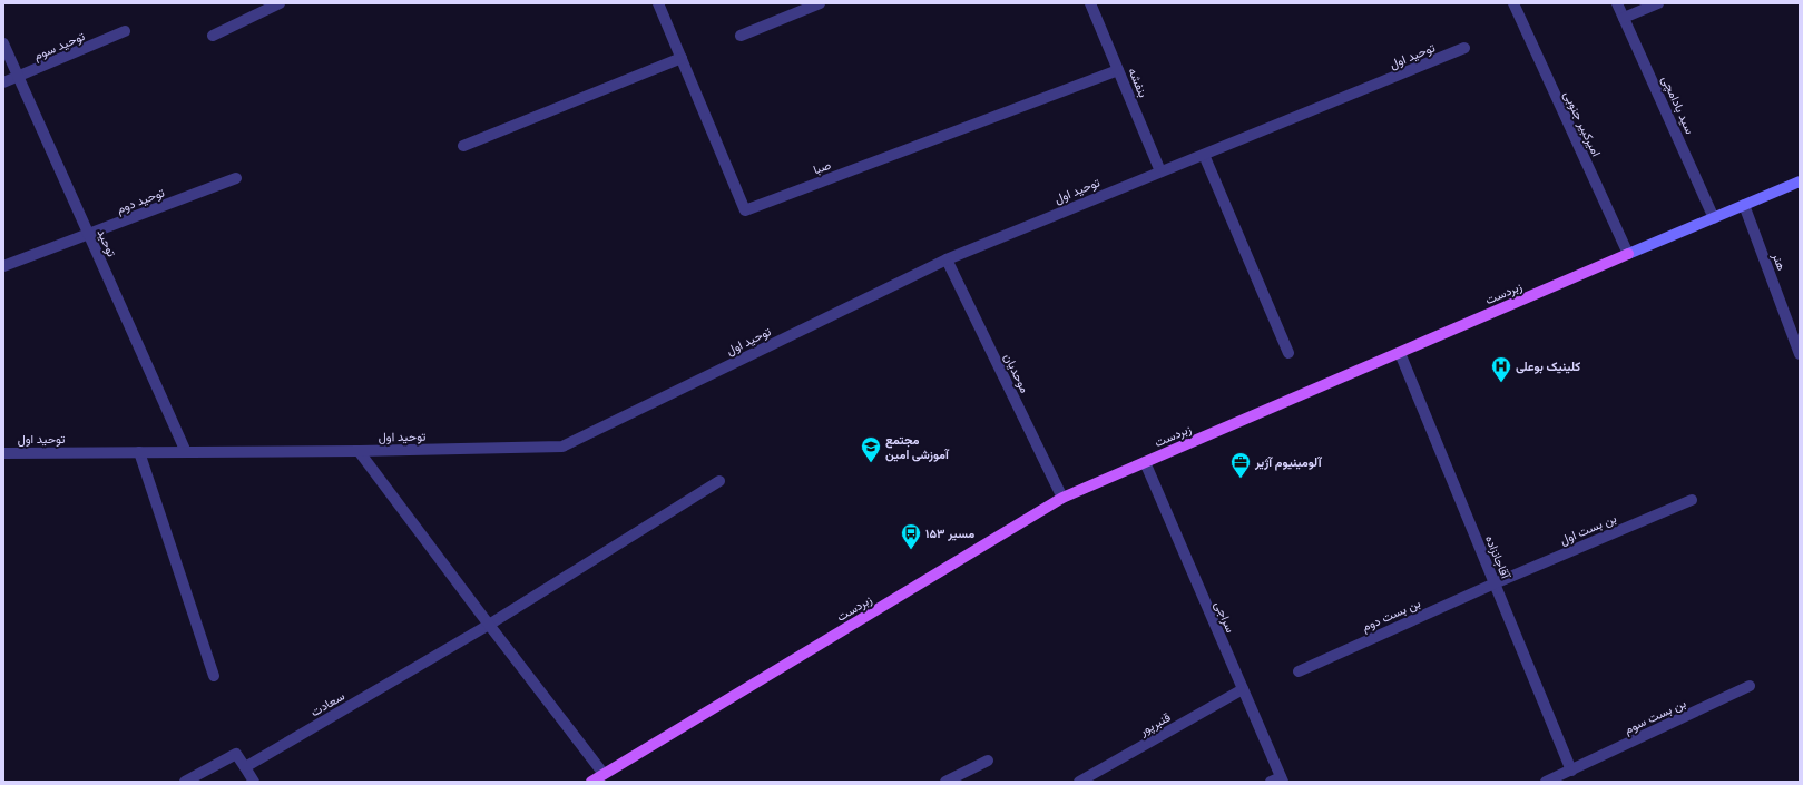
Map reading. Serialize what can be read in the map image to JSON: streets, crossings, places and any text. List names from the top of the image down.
{
  "streets": {
    "main road": ["زبردست"],
    "street": [
      "توحید سوم",
      "توحید اول",
      "بنفشه",
      "سید بادامچی",
      "امیرکبیر جنوبی",
      "صبا",
      "توحید دوم",
      "توحید",
      "هنر",
      "موحدیان",
      "بن بست اول",
      "آقاجانزاده",
      "بن بست دوم",
      "سراجی",
      "سعادت",
      "بن بست سوم",
      "قنبرپور"
    ]
  },
  "crossings": [
    ["توحید سوم", "توحید"],
    ["توحید اول", "بنفشه"],
    ["توحید اول", "توحید"],
    ["توحید اول", "موحدیان"],
    ["بنفشه", "صبا"],
    ["سید بادامچی", "زبردست"],
    ["امیرکبیر جنوبی", "زبردست"],
    ["توحید دوم", "توحید"],
    ["هنر", "زبردست"],
    ["زبردست", "موحدیان"],
    ["زبردست", "آقاجانزاده"],
    ["زبردست", "سراجی"],
    ["بن بست اول", "آقاجانزاده"],
    ["بن بست اول", "بن بست دوم"],
    ["آقاجانزاده", "بن بست دوم"],
    ["آقاجانزاده", "بن بست سوم"],
    ["سراجی", "قنبرپور"]
  ],
  "places": {
    "hospital": ["کلینیک بوعلی"],
    "school or university": ["مجتمع آموزشی امین"],
    "office": ["آلومینیوم آژیر"],
    "bus stop": ["مسیر ۱۵۳"]
  }
}
